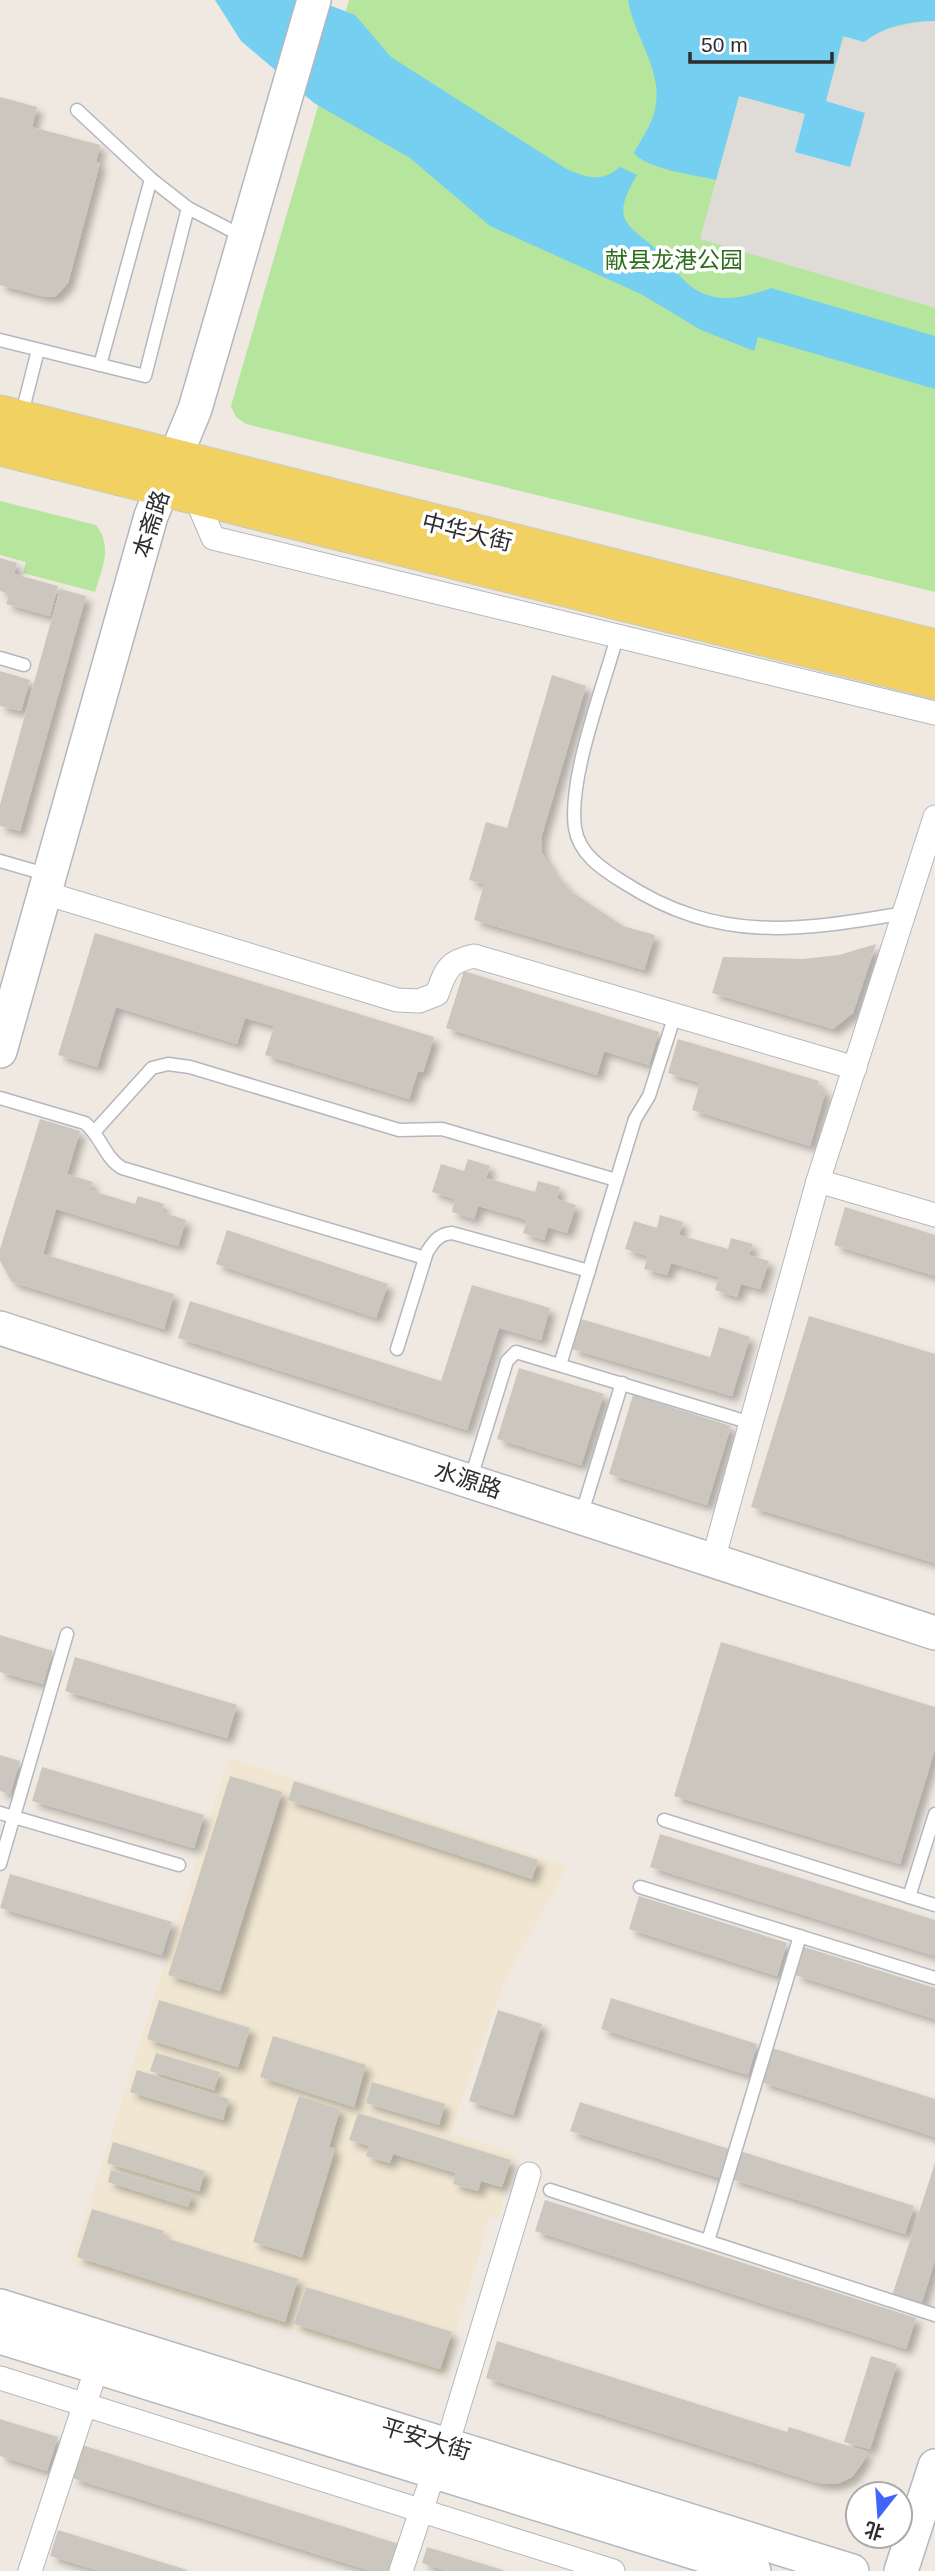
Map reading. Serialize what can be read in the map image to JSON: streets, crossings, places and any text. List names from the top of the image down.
{
  "streets": {
    "main road": ["中华大街"],
    "street": ["本斋路", "水源路", "平安大街"]
  },
  "crossings": [
    ["本斋路", "中华大街"]
  ],
  "parks": ["献县龙港公园"],
  "scale_bar": "50 m",
  "north": "bottom"
}
